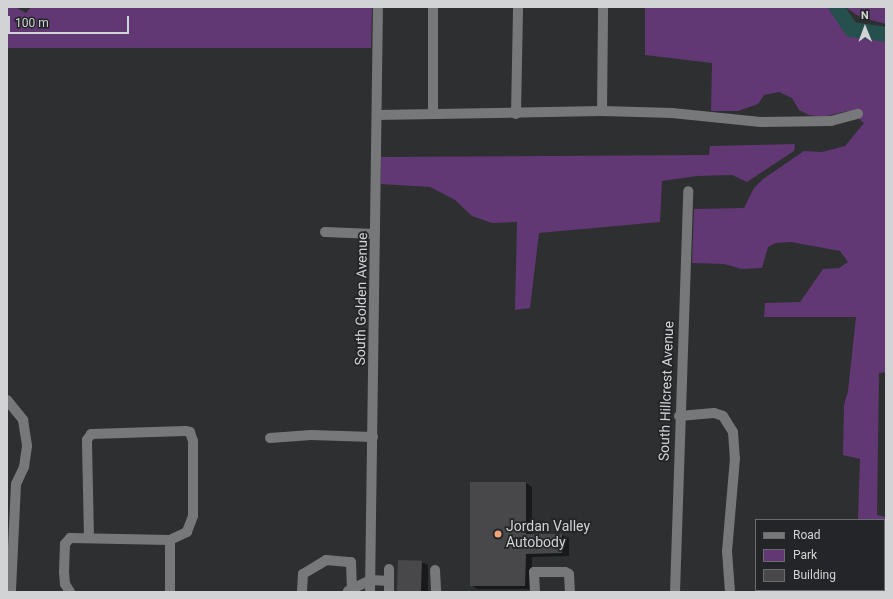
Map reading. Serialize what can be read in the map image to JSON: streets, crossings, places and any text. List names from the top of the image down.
{
  "streets": {
    "street": ["South Golden Avenue", "South Hillcrest Avenue"]
  },
  "places": ["Jordan Valley Autobody"],
  "legend": ["Road", "Park", "Building"],
  "scale_bar": "100 m",
  "north": "top"
}
